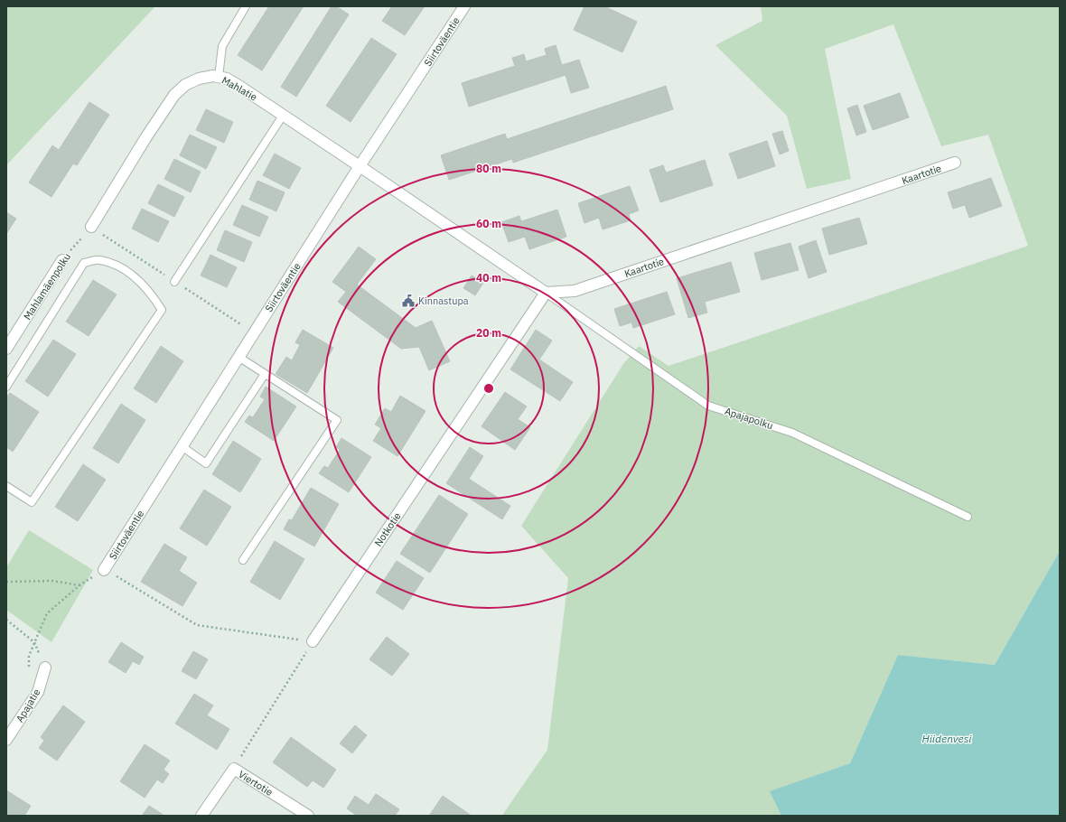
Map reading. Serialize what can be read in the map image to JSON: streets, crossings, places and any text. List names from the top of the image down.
{
  "streets": {
    "street": [
      "Siirtoväentie",
      "Mahlatie",
      "Kaartotie",
      "Mahlamäenpolku",
      "Notkotie",
      "Apajatie",
      "Viertotie"
    ],
    "lane": ["Apajapolku"]
  },
  "crossings": [
    ["Siirtoväentie", "Mahlatie"],
    ["Mahlatie", "Mahlamäenpolku"],
    ["Kaartotie", "Apajapolku"],
    ["Kaartotie", "Notkotie"],
    ["Apajapolku", "Notkotie"]
  ],
  "water": ["Hiidenvesi"],
  "places": {
    "public building": ["Kinnastupa"]
  },
  "rings": [
    "80 m",
    "60 m",
    "40 m",
    "20 m"
  ]
}
